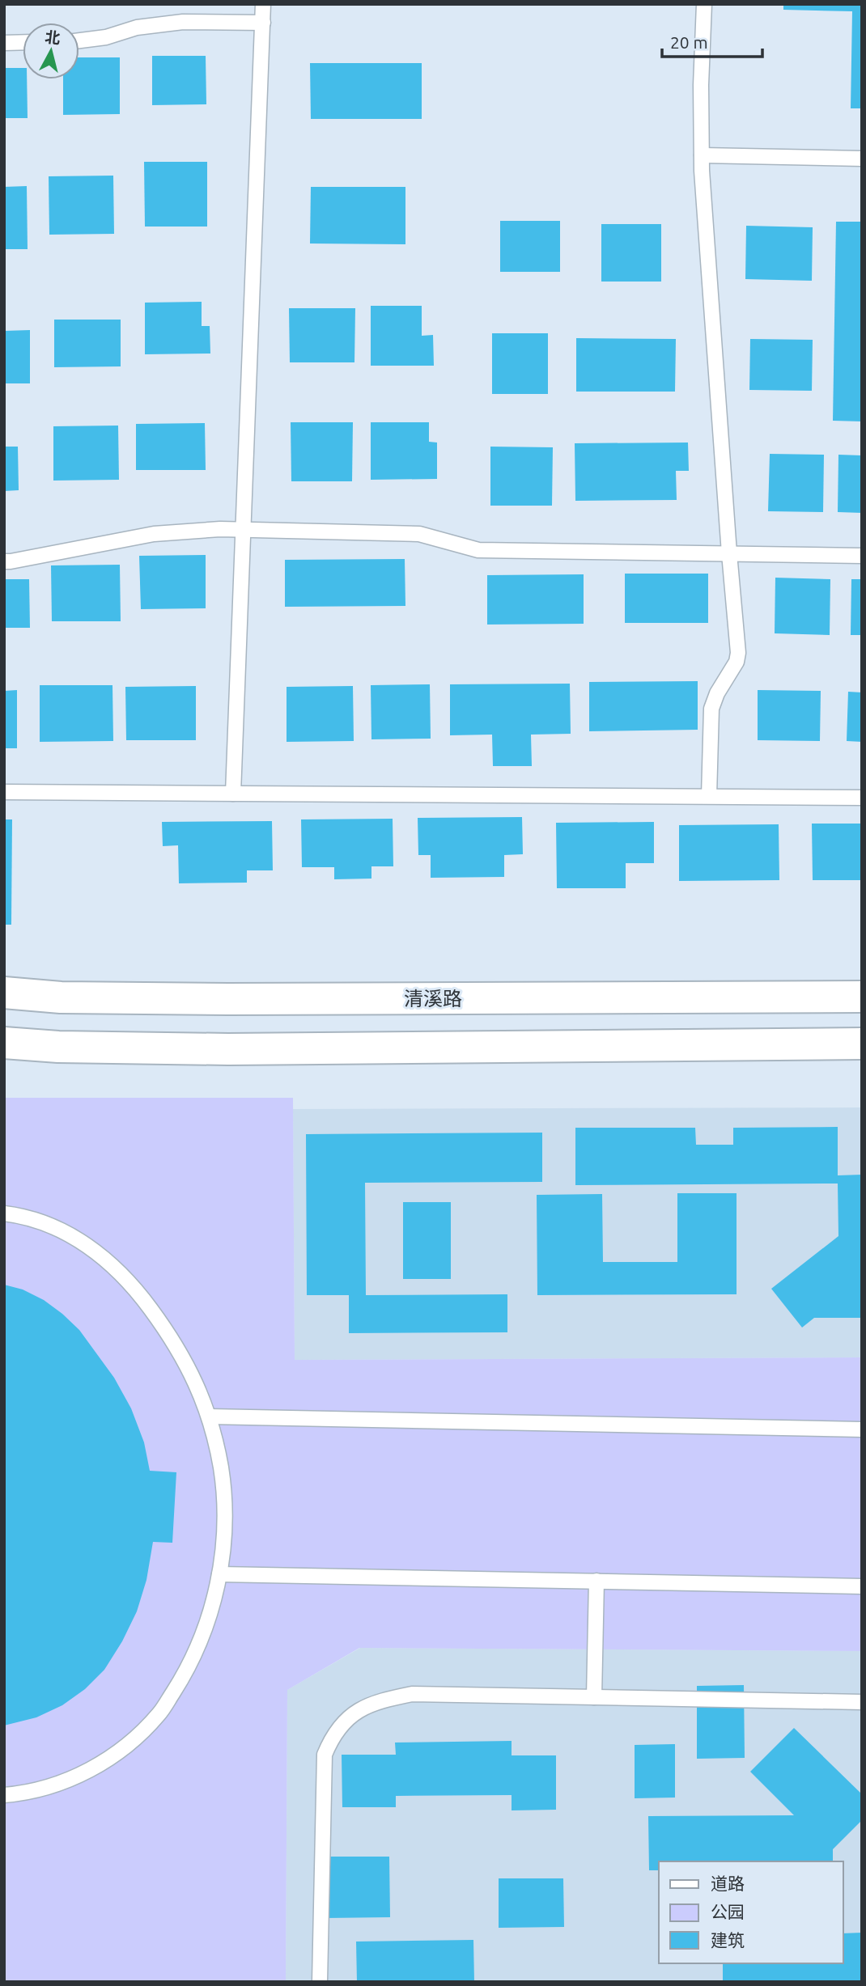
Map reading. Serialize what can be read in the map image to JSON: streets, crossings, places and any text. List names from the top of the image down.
{
  "streets": {
    "street": ["清溪路"]
  },
  "legend": ["道路", "公园", "建筑"],
  "scale_bar": "20 m",
  "north": "top"
}
